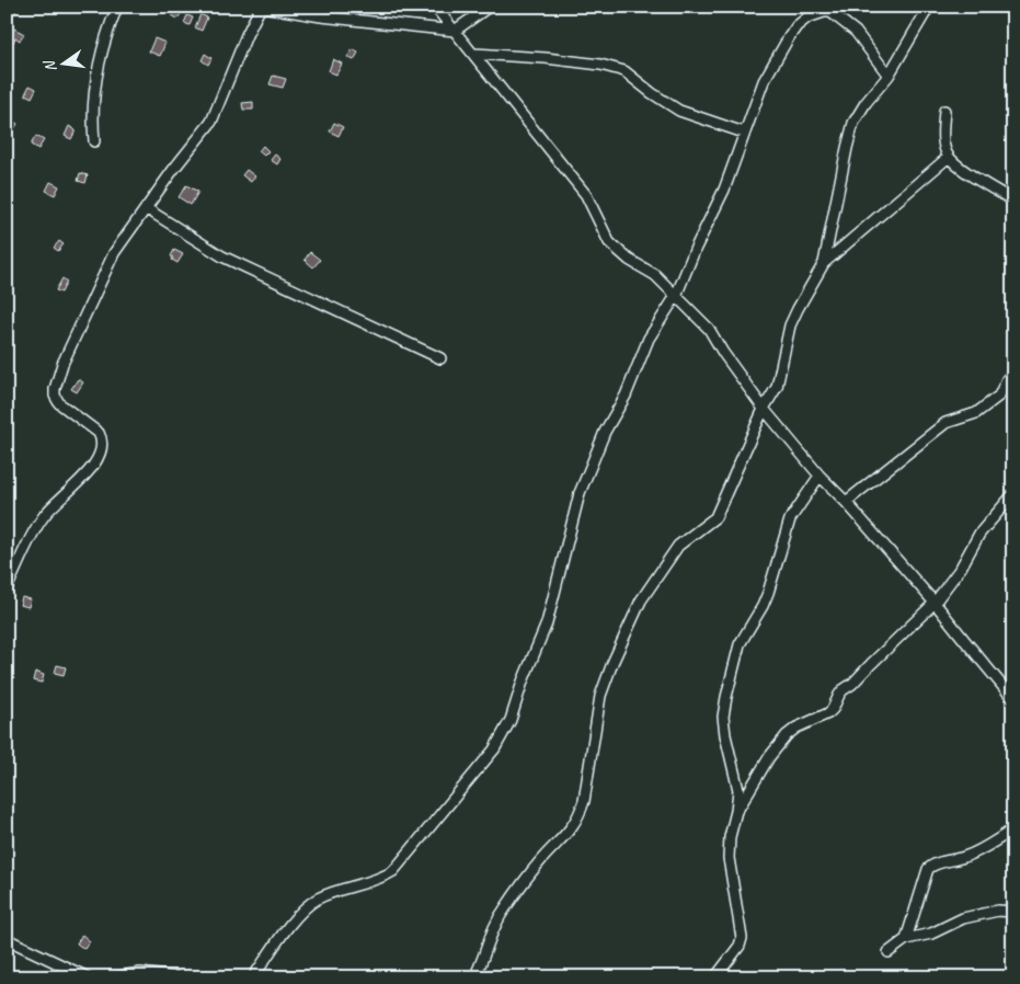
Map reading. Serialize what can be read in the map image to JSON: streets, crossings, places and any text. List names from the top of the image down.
{
  "north": "left"
}
